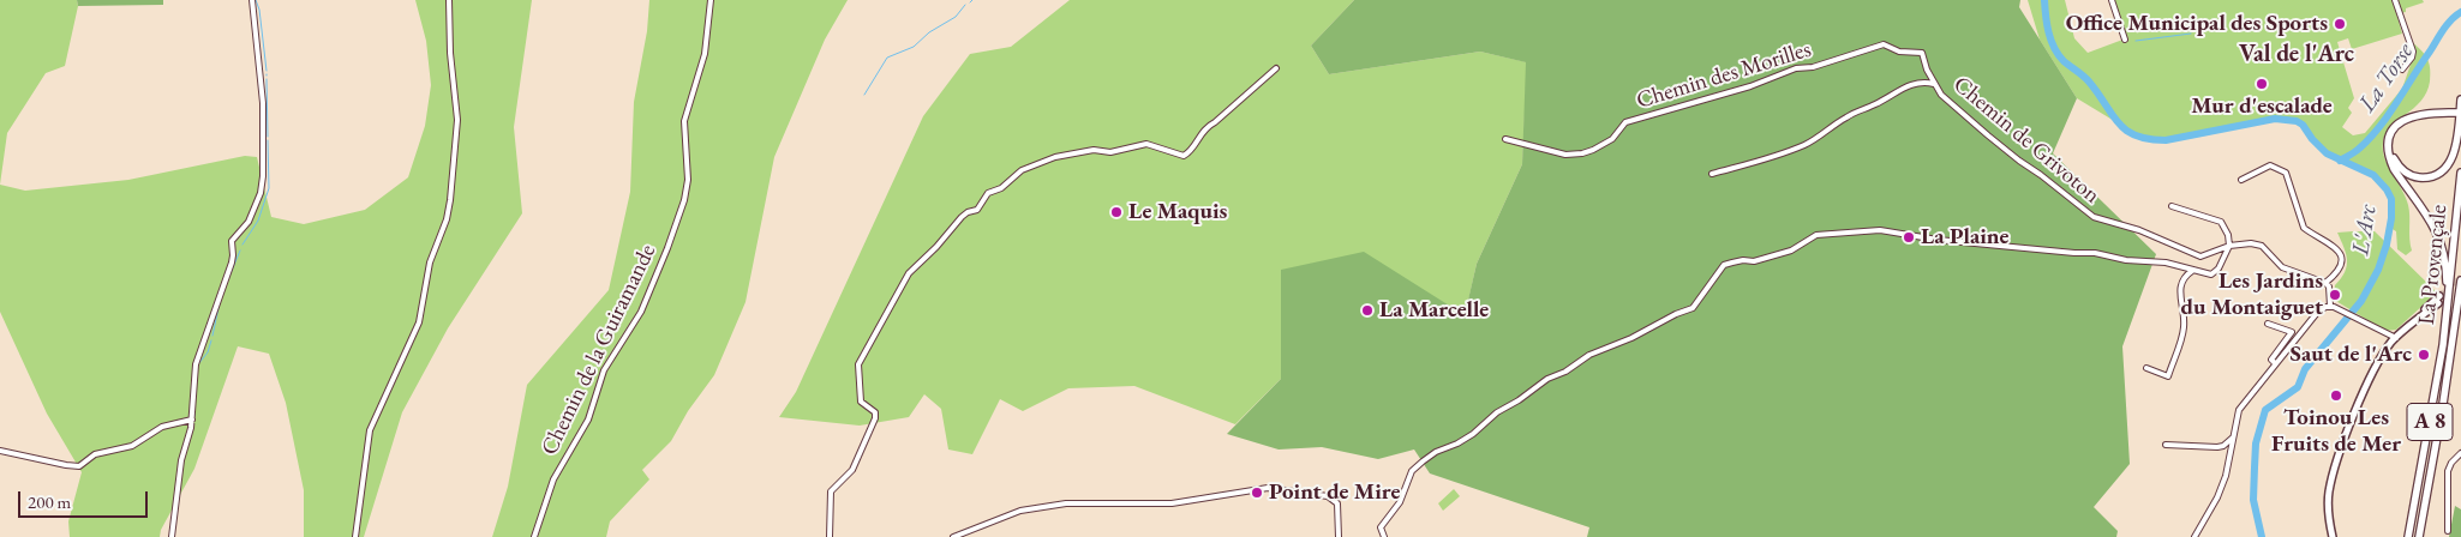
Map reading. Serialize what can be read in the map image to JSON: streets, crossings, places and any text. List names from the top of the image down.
{
  "streets": {
    "highway": ["La Provençale", "A 8"],
    "street": ["Chemin des Morilles", "Chemin de Grivoton", "Chemin de la Guiramande"]
  },
  "crossings": [
    ["Chemin des Morilles", "Chemin de Grivoton"]
  ],
  "districts": ["Val de l'Arc"],
  "water": ["La Torse", "L'Arc"],
  "places": [
    "Office Municipal des Sports",
    "Mur d'escalade",
    "Le Maquis",
    "La Plaine",
    "Les Jardins du Montaiguet",
    "La Marcelle",
    "Saut de l'Arc",
    "Toinou Les Fruits de Mer",
    "Point de Mire"
  ],
  "scale_bar": "200 m"
}
